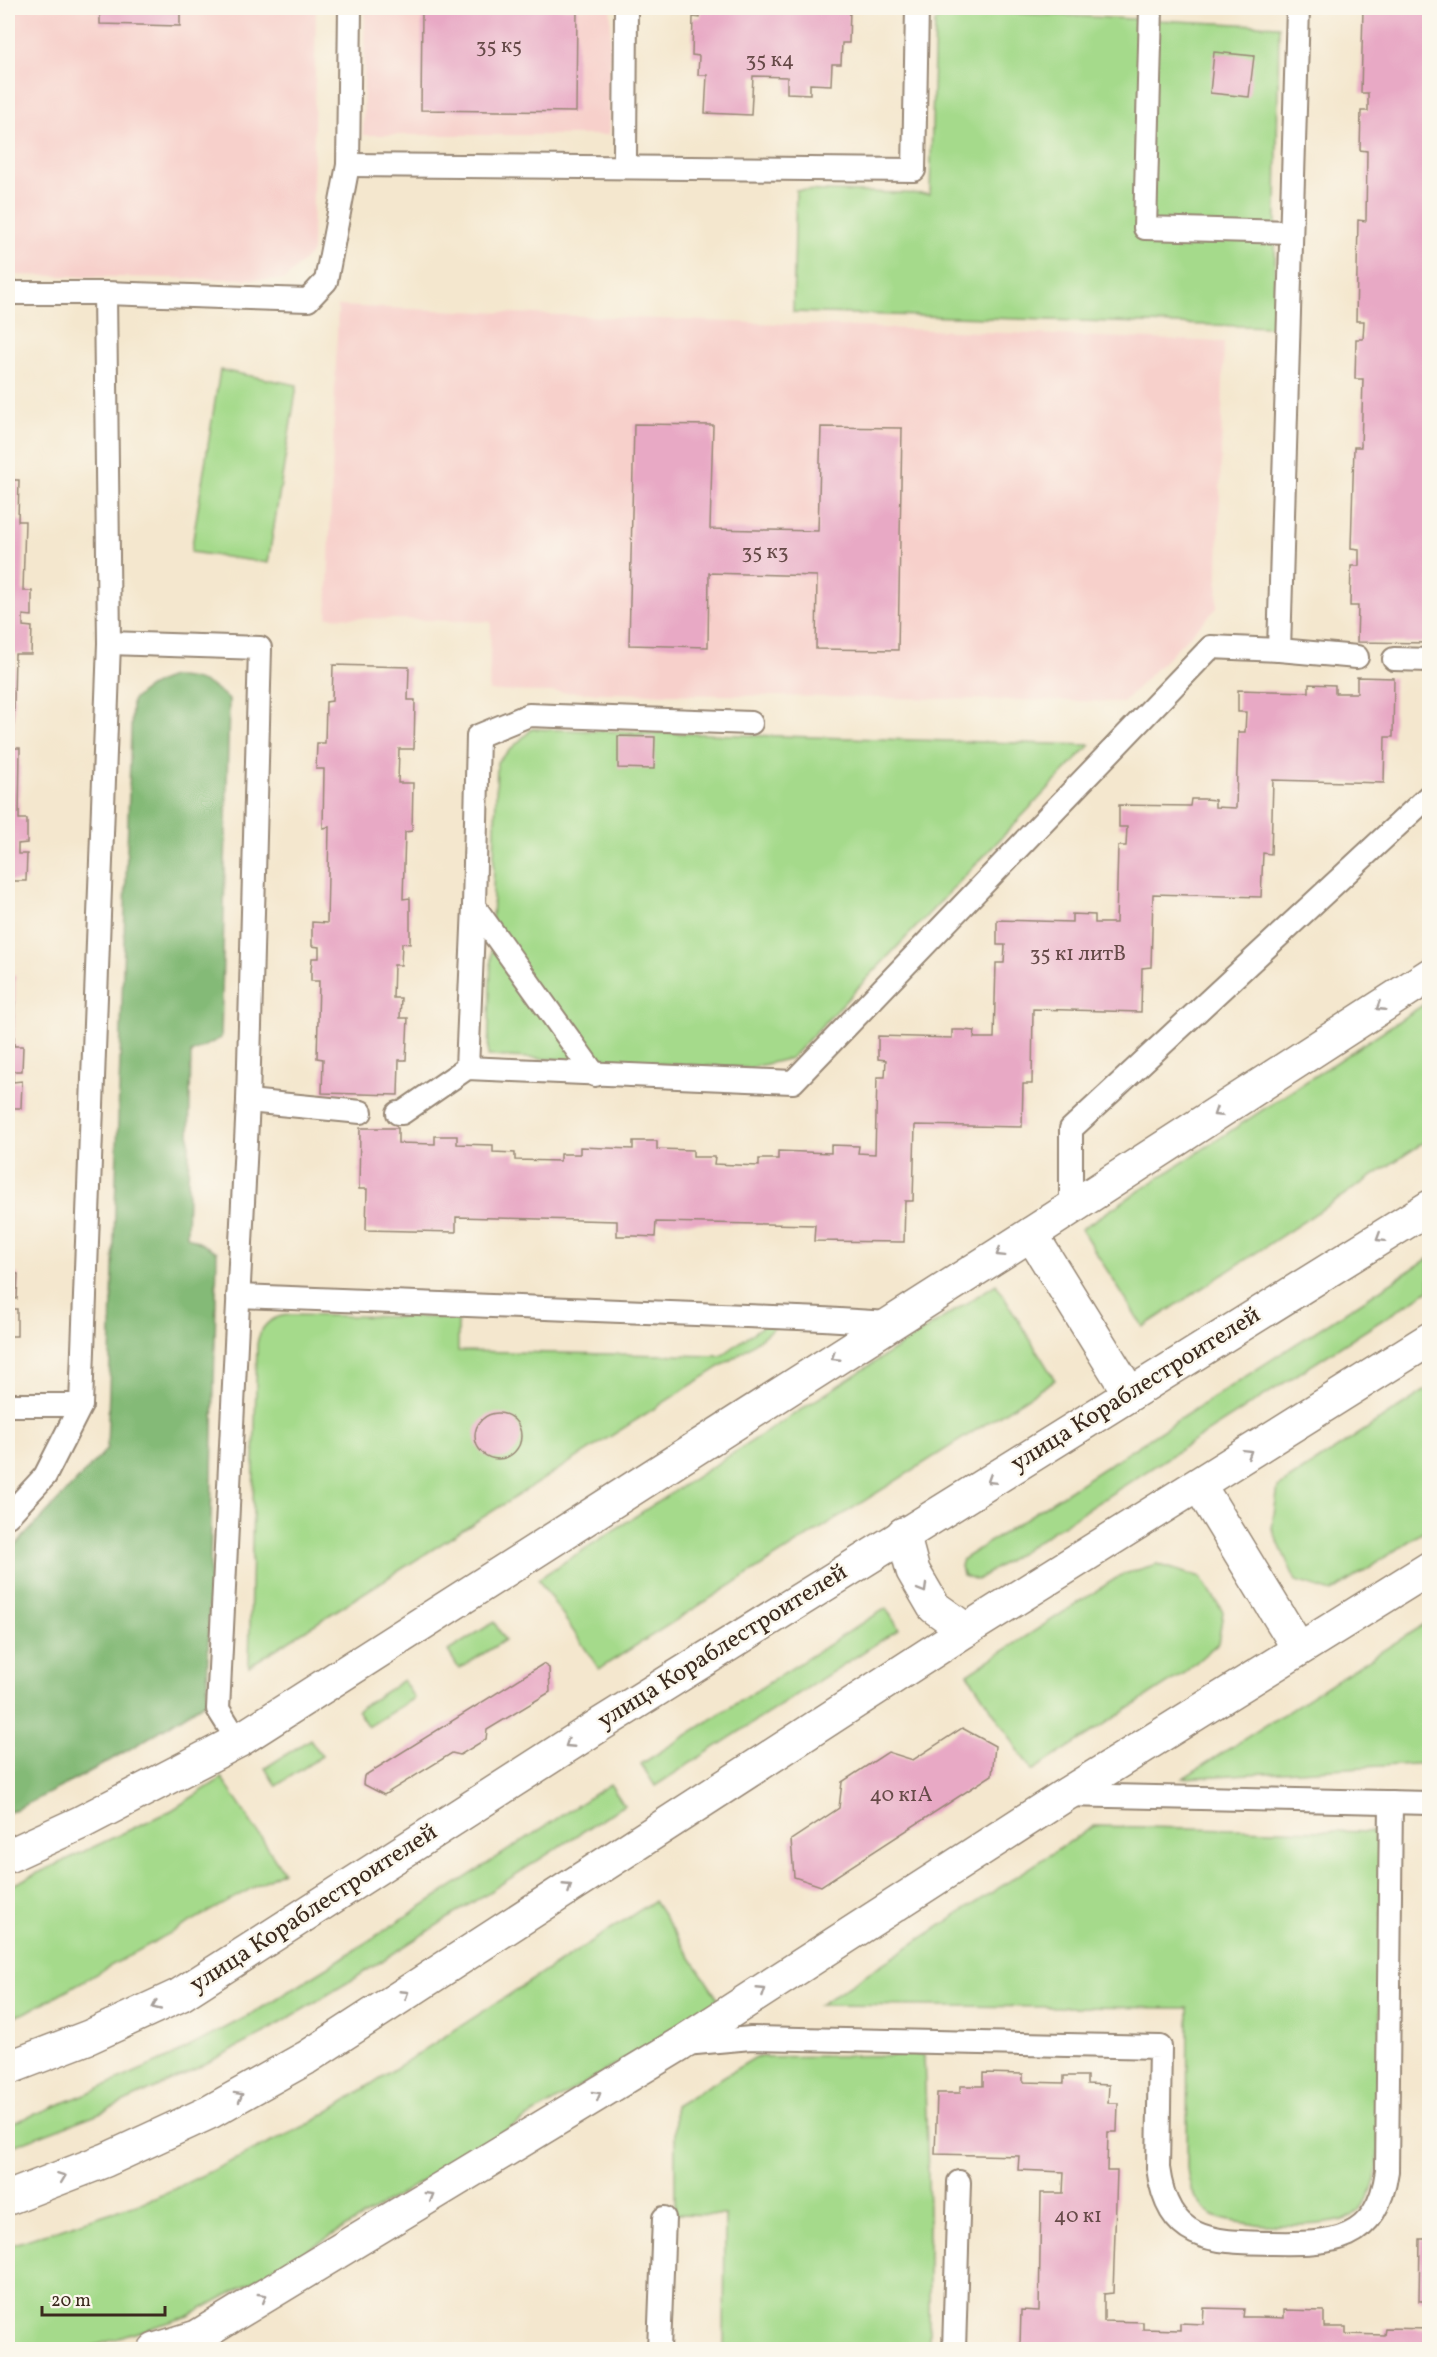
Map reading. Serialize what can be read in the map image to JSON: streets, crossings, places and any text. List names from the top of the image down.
{
  "streets": {
    "street": ["улица Кораблестроителей"]
  },
  "house_numbers": [
    "35 к5",
    "35 к4",
    "35 к3",
    "35 к1 литВ",
    "40 к1А",
    "40 к1"
  ],
  "scale_bar": "20 m"
}
